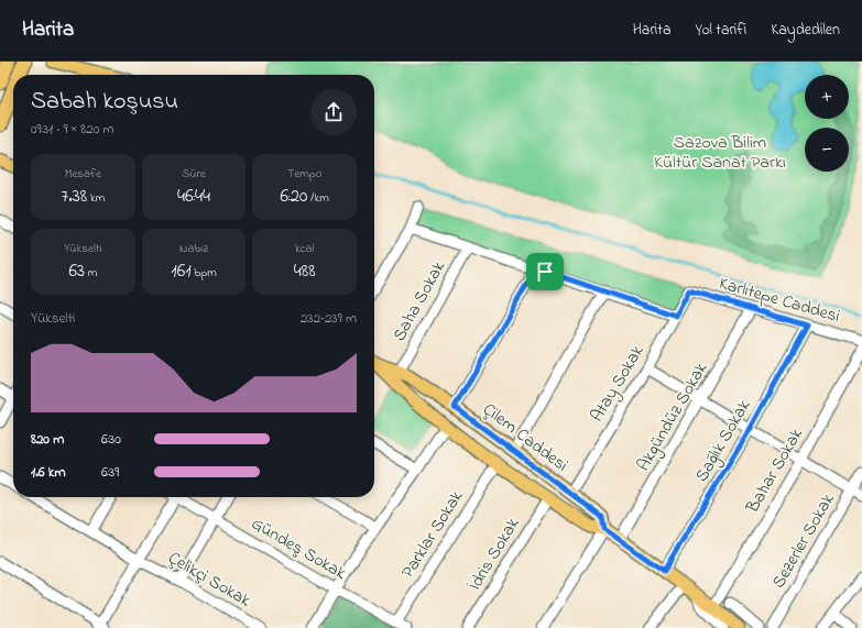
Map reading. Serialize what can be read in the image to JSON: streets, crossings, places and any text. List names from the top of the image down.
{
  "streets": {
    "main road": ["Çilem Caddesi"],
    "street": [
      "Karlıtepe Caddesi",
      "Saha Sokak",
      "Atay Sokak",
      "Akgündüz Sokak",
      "Sağlık Sokak",
      "Bahar Sokak",
      "Parklar Sokak",
      "Sezerler Sokak",
      "Gündeş Sokak",
      "İdris Sokak",
      "Çelikçi Sokak"
    ]
  },
  "crossings": [
    ["Karlıtepe Caddesi", "Atay Sokak"],
    ["Karlıtepe Caddesi", "Akgündüz Sokak"],
    ["Karlıtepe Caddesi", "Sağlık Sokak"],
    ["Saha Sokak", "Çilem Caddesi"],
    ["Atay Sokak", "Çilem Caddesi"],
    ["Parklar Sokak", "Gündeş Sokak"]
  ],
  "parks": ["Sazova Bilim Kültür Sanat Parkı"],
  "page": {
    "header": "Harita",
    "nav": ["Harita", "Yol tarifi", "Kaydedilen"],
    "map_buttons": ["+", "−"],
    "heading": ["Sabah koşusu", "09:31 · 9 × 820 m"],
    "stats": [
      ["Mesafe", "7.38 km"],
      ["Süre", "46:44"],
      ["Tempo", "6:20 /km"],
      ["Yükselti", "63 m"],
      ["Nabız", "161 bpm"],
      ["kcal", "488"]
    ],
    "chart": ["Yükselti", "232–239 m"],
    "list": [
      {
        "name": "820 m",
        "note": "6:30"
      },
      {
        "name": "1.6 km",
        "note": "6:39"
      }
    ]
  }
}
